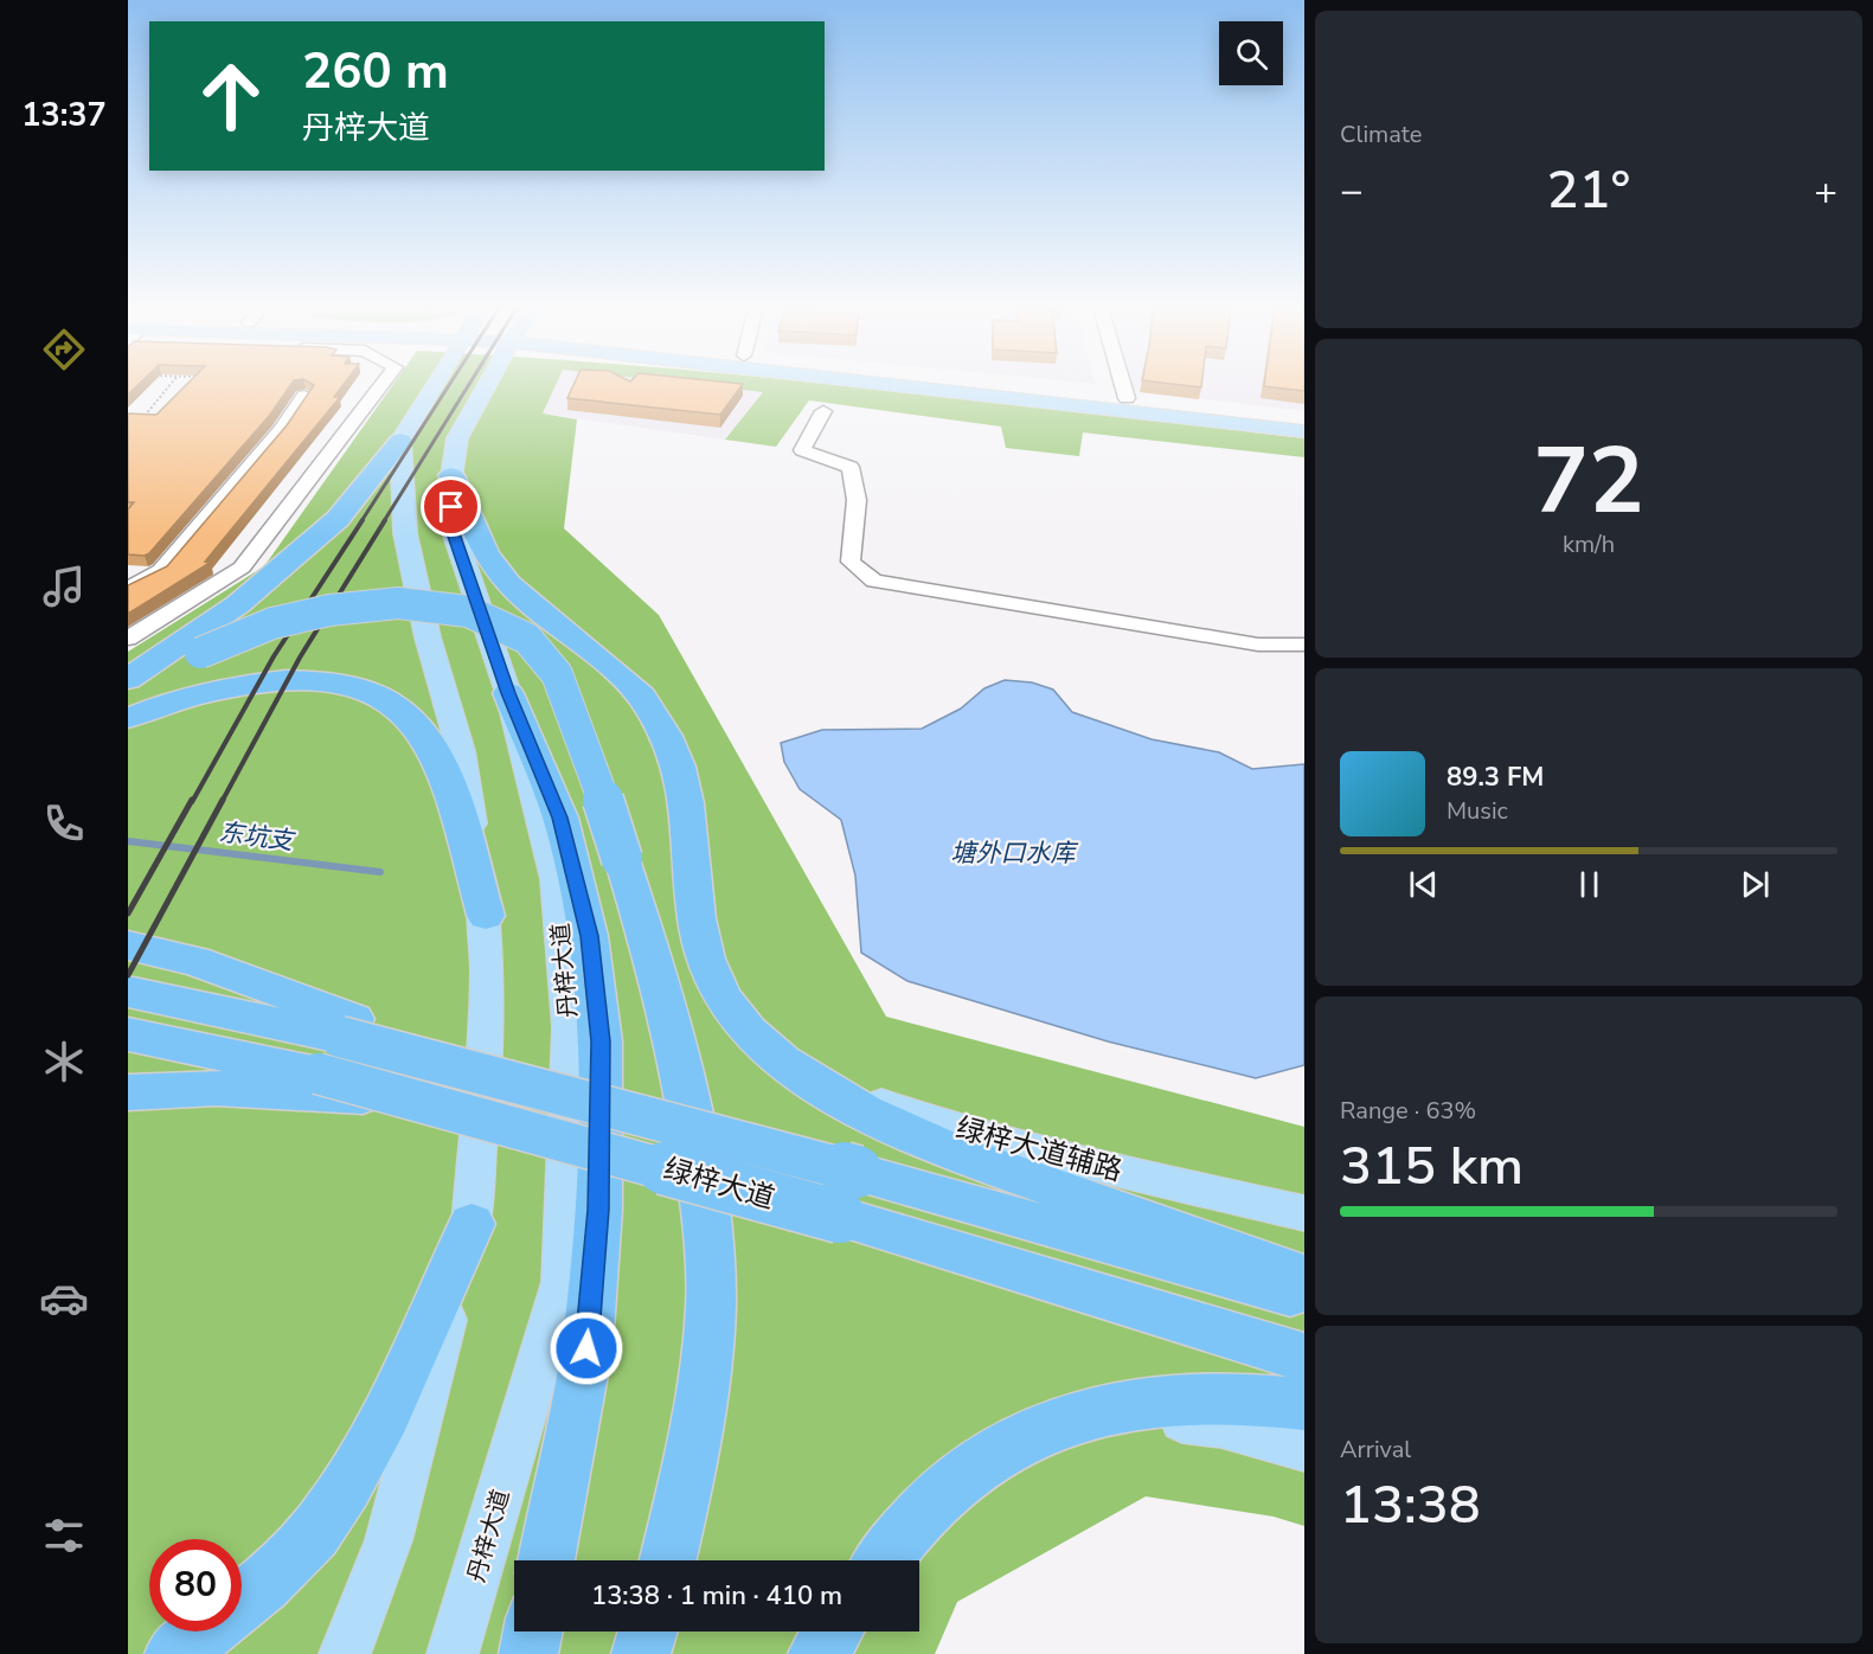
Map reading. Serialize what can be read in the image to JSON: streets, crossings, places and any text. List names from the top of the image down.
{
  "streets": {
    "highway": ["绿梓大道"],
    "main road": ["丹梓大道", "绿梓大道辅路"]
  },
  "water": ["东坑支", "塘外口水库"],
  "page": {
    "tabs": "13:37",
    "tile": [
      "Climate",
      ["72", "km/h"],
      ["Range · 63%", "315 km"],
      ["Arrival", "13:38"]
    ],
    "turn": ["260 m", "丹梓大道"],
    "heat": ["−", "21°", "+"],
    "song": ["89.3 FM", "Music"],
    "limit": "80",
    "trip": "13:38 · 1 min · 410 m"
  }
}
